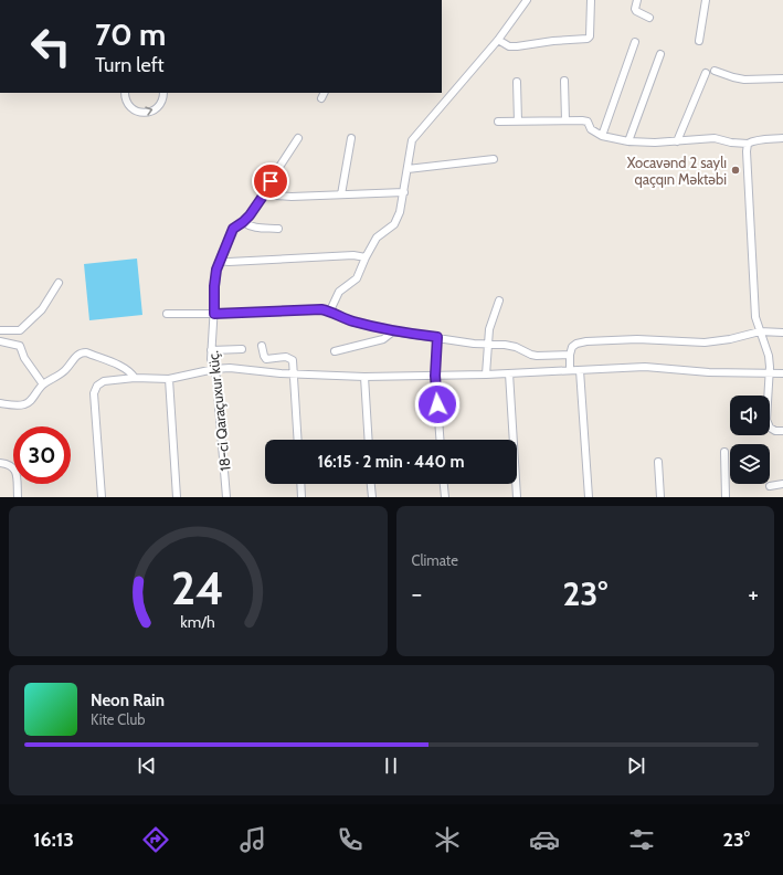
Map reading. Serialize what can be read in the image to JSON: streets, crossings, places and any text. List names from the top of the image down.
{
  "streets": {
    "street": ["18-ci Qaraçuxur küç."]
  },
  "places": ["Xocavənd 2 saylı qaçqın Məktəbi"],
  "page": {
    "turn": ["70 m", "Turn left"],
    "limit": "30",
    "trip": "16:15 · 2 min · 440 m",
    "tile": "Climate",
    "heat": ["−", "23°", "+"],
    "song": ["Neon Rain", "Kite Club"],
    "tabs": ["16:13", "23°"],
    "gauge": ["24", "km/h"]
  }
}
